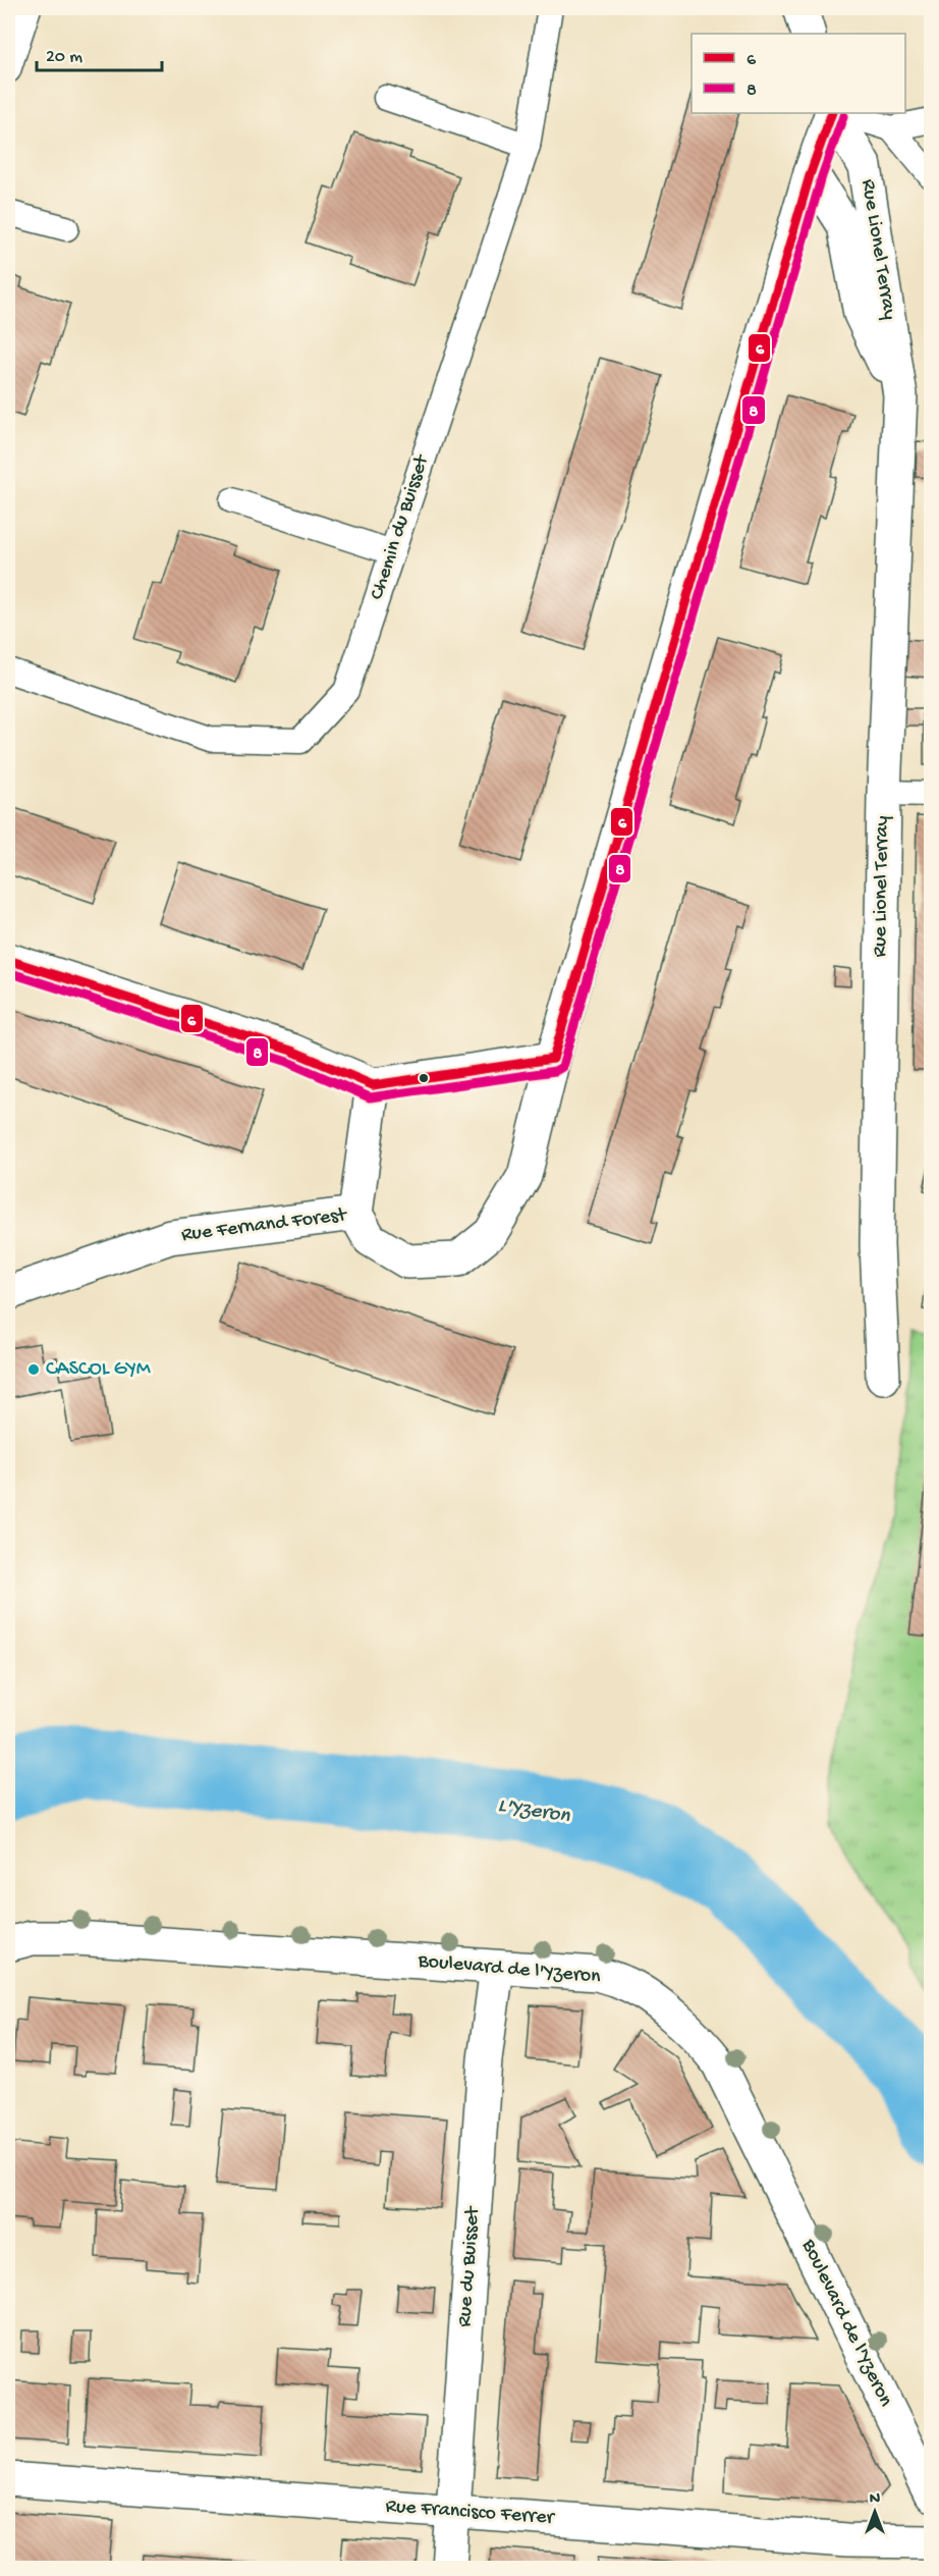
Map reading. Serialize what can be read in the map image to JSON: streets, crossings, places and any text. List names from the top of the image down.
{
  "streets": {
    "street": [
      "Rue Lionel Terray",
      "Rue Fernand Forest",
      "Boulevard de l'Yzeron",
      "Rue du Buisset",
      "Rue Francisco Ferrer"
    ],
    "lane": ["Chemin du Buisset"]
  },
  "crossings": [
    ["Rue Lionel Terray", "Rue Fernand Forest"],
    ["Boulevard de l'Yzeron", "Rue du Buisset"],
    ["Rue du Buisset", "Rue Francisco Ferrer"]
  ],
  "water": ["L'Yzeron"],
  "places": ["CASCOL GYM"],
  "lines": ["transit line 6", "transit line 8"],
  "legend": ["6", "8"],
  "scale_bar": "20 m",
  "north": "top"
}
